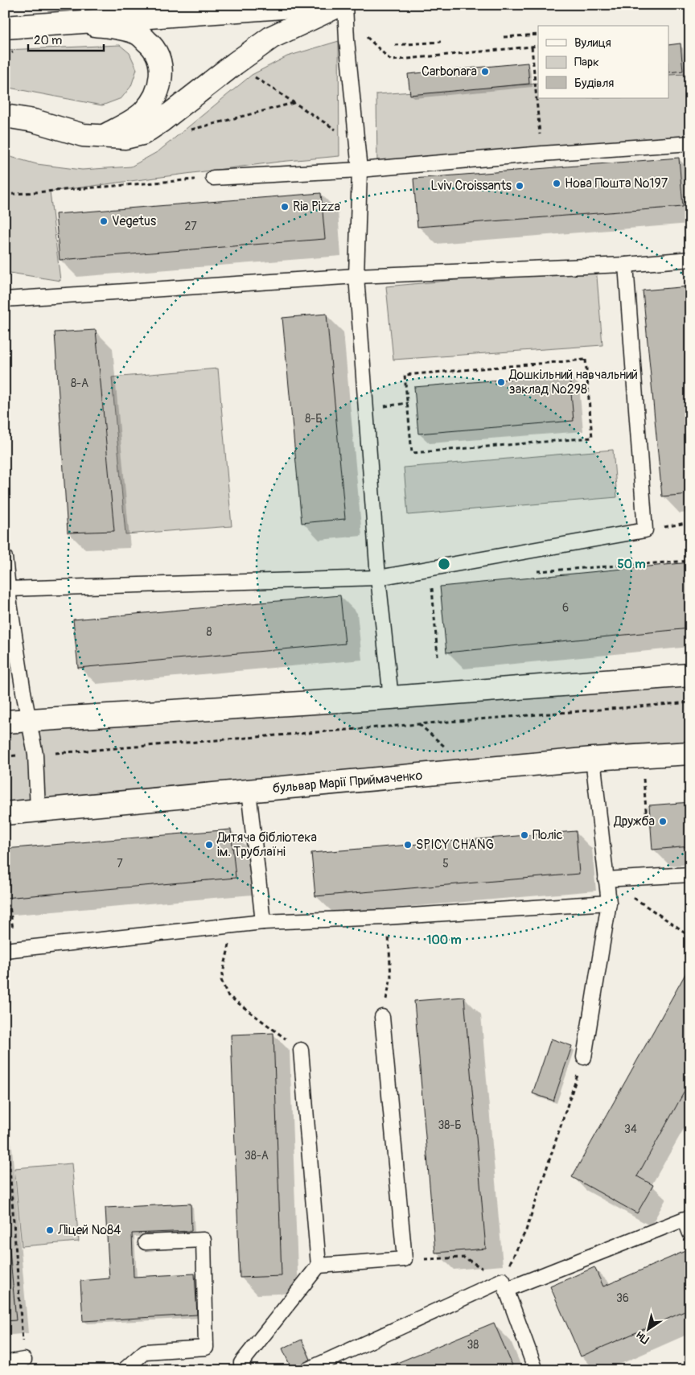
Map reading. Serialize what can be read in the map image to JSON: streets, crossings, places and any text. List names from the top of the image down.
{
  "streets": {
    "main road": ["бульвар Марії Приймаченко"]
  },
  "places": [
    "Carbonara",
    "Нова Пошта №197",
    "Lviv Croissants",
    "Ria Pizza",
    "Vegetus",
    "Дошкільний навчальний заклад №298",
    "Дружба",
    "Поліс",
    "Дитяча бібліотека ім. Трублаїні",
    "SPICY CHANG",
    "Ліцей №84"
  ],
  "house_numbers": [
    "27",
    "8-А",
    "8-Б",
    "6",
    "8",
    "7",
    "5",
    "38-Б",
    "34",
    "38-А",
    "36",
    "38"
  ],
  "legend": ["Вулиця", "Парк", "Будівля"],
  "scale_bar": "20 m",
  "north": "bottom left",
  "rings": ["50 m", "100 m"]
}
